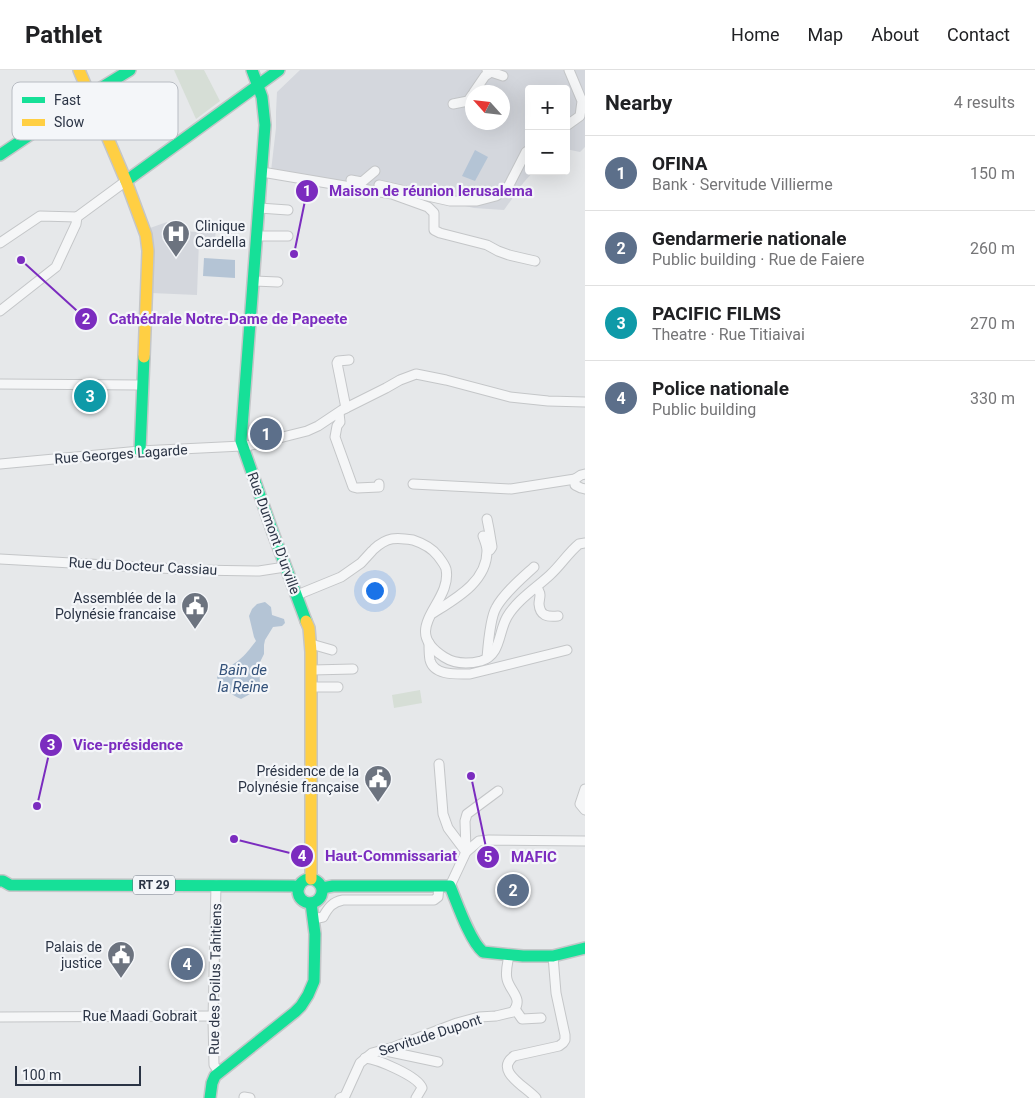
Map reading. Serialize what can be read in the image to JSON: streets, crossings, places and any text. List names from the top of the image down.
{
  "streets": {
    "main road": ["Rue Dumont D'urville", "RT 29"],
    "street": [
      "Rue Georges Lagarde",
      "Rue du Docteur Cassiau",
      "Rue des Poilus Tahitiens",
      "Rue Maadi Gobrait",
      "Servitude Dupont"
    ]
  },
  "crossings": [
    ["Rue Georges Lagarde", "Rue Dumont D'urville"],
    ["Rue Dumont D'urville", "Rue du Docteur Cassiau"],
    ["Rue Dumont D'urville", "RT 29"],
    ["RT 29", "Rue des Poilus Tahitiens"],
    ["Rue des Poilus Tahitiens", "Rue Maadi Gobrait"]
  ],
  "water": ["Bain de la Reine"],
  "places": {
    "other": [
      "Maison de réunion Ierusalema",
      "Cathédrale Notre-Dame de Papeete",
      "MAFIC",
      "Vice-présidence",
      "Haut-Commissariat"
    ],
    "hospital": ["Clinique Cardella"],
    "public building": ["Assemblée de la Polynésie francaise", "Présidence de la Polynésie française", "Palais de justice"]
  },
  "legend": ["Fast", "Slow"],
  "scale_bar": "100 m",
  "north": "top left",
  "page": {
    "header": "Pathlet",
    "nav": [
      "Home",
      "Map",
      "About",
      "Contact"
    ],
    "heading": ["Nearby", "4 results"],
    "map_buttons": ["+", "−"],
    "list": [
      {
        "mark": "1",
        "name": "OFINA",
        "note": "Bank · Servitude Villierme",
        "value": "150 m"
      },
      {
        "mark": "2",
        "name": "Gendarmerie nationale",
        "note": "Public building · Rue de Faiere",
        "value": "260 m"
      },
      {
        "mark": "3",
        "name": "PACIFIC FILMS",
        "note": "Theatre · Rue Titiaivai",
        "value": "270 m"
      },
      {
        "mark": "4",
        "name": "Police nationale",
        "note": "Public building",
        "value": "330 m"
      }
    ],
    "pins": [
      "3",
      "1",
      "2",
      "4"
    ],
    "scale": "100 m"
  }
}
